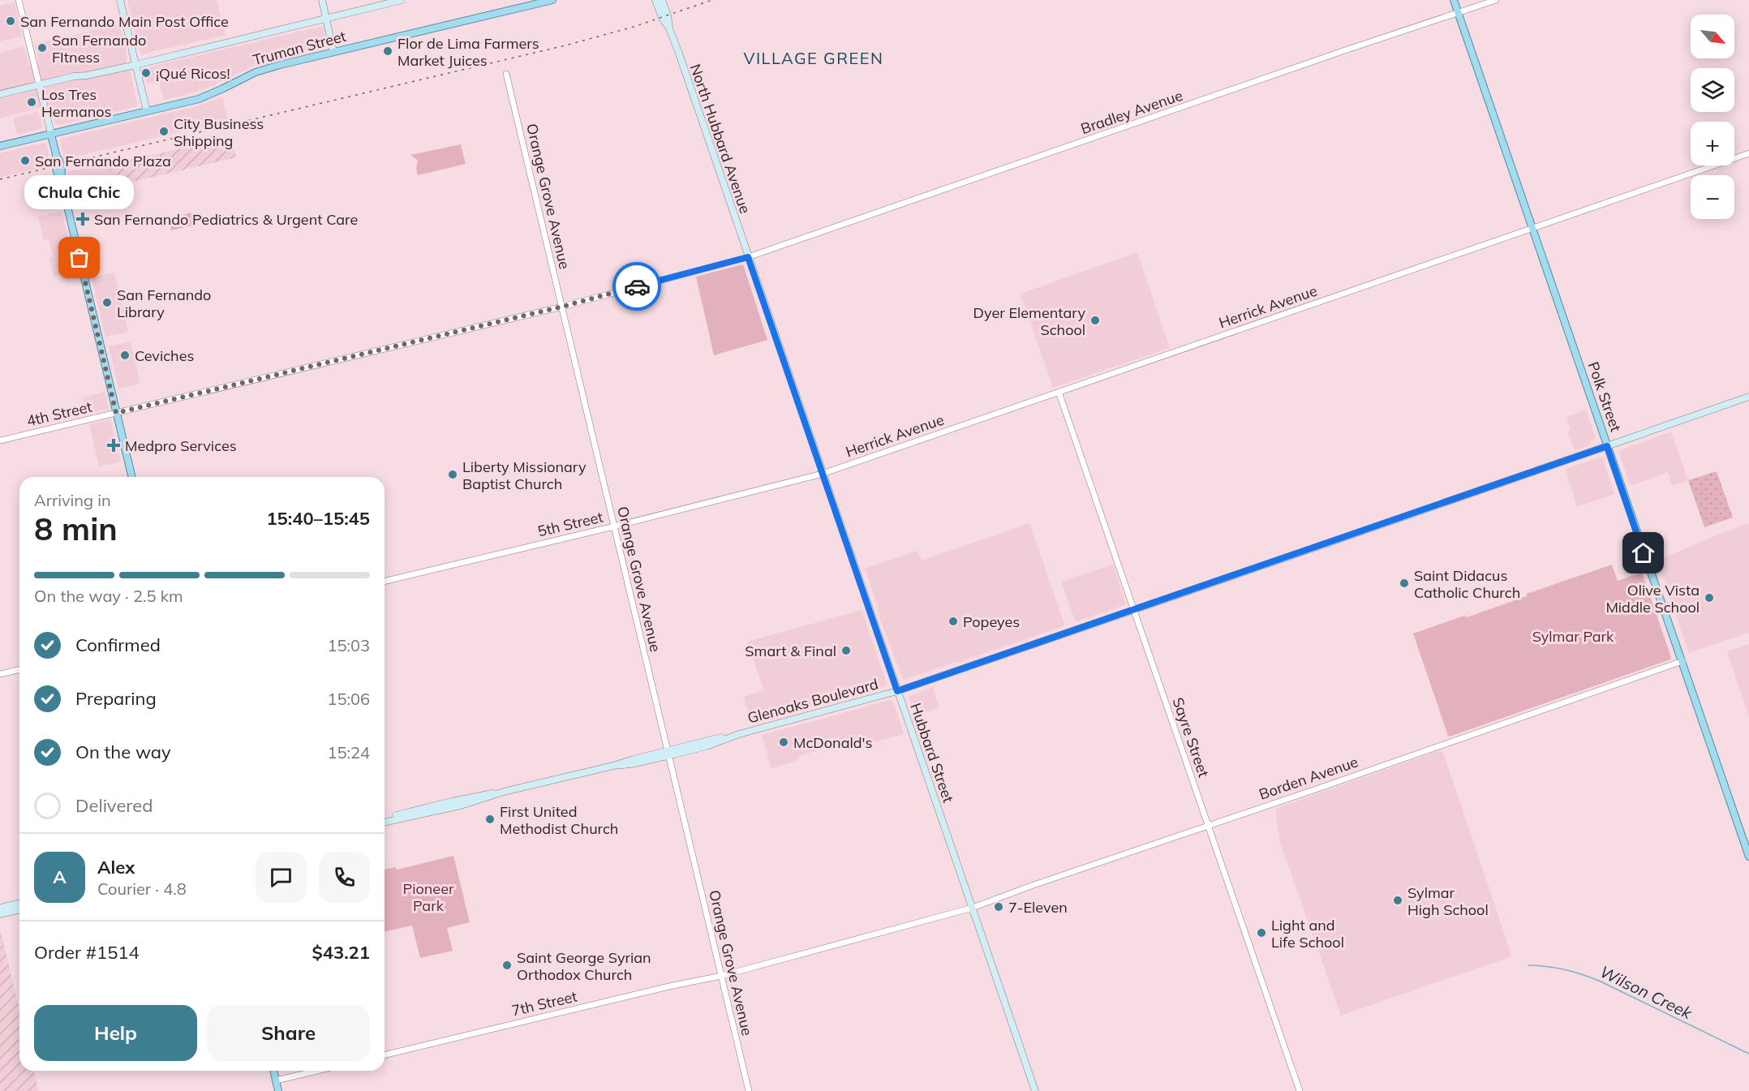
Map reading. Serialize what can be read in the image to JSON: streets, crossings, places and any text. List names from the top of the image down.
{
  "streets": {
    "main road": [
      "Truman Street",
      "North Hubbard Avenue",
      "Polk Street",
      "Glenoaks Boulevard",
      "Hubbard Street"
    ],
    "street": [
      "Bradley Avenue",
      "Orange Grove Avenue",
      "Herrick Avenue",
      "4th Street",
      "5th Street",
      "Sayre Street",
      "Borden Avenue",
      "7th Street"
    ]
  },
  "crossings": [
    ["Bradley Avenue", "Polk Street"],
    ["Bradley Avenue", "4th Street"],
    ["North Hubbard Avenue", "4th Street"],
    ["North Hubbard Avenue", "Hubbard Street"],
    ["Orange Grove Avenue", "4th Street"],
    ["Orange Grove Avenue", "5th Street"],
    ["Orange Grove Avenue", "Glenoaks Boulevard"],
    ["Orange Grove Avenue", "7th Street"],
    ["Herrick Avenue", "Polk Street"],
    ["Herrick Avenue", "5th Street"],
    ["Herrick Avenue", "Sayre Street"],
    ["Herrick Avenue", "Hubbard Street"],
    ["Polk Street", "Glenoaks Boulevard"],
    ["Polk Street", "Borden Avenue"],
    ["4th Street", "Hubbard Street"],
    ["Glenoaks Boulevard", "Sayre Street"],
    ["Glenoaks Boulevard", "Hubbard Street"],
    ["Sayre Street", "Borden Avenue"],
    ["Hubbard Street", "Borden Avenue"],
    ["Borden Avenue", "7th Street"]
  ],
  "districts": ["VILLAGE GREEN"],
  "water": ["Wilson Creek"],
  "parks": ["Sylmar Park", "Pioneer Park"],
  "places": {
    "other": [
      "San Fernando Main Post Office",
      "San Fernando FItness",
      "Flor de Lima Farmers Market Juices",
      "¡Qué Ricos!",
      "Los Tres Hermanos",
      "City Business Shipping",
      "San Fernando Plaza",
      "Chula Chic",
      "San Fernando Library",
      "Dyer Elementary School",
      "Ceviches",
      "Liberty Missionary Baptist Church",
      "Saint Didacus Catholic Church",
      "Olive Vista Middle School",
      "Popeyes",
      "Smart & Final",
      "McDonald's",
      "First United Methodist Church",
      "Sylmar High School",
      "7-Eleven",
      "Light and Life School",
      "Saint George Syrian Orthodox Church"
    ],
    "health": ["San Fernando Pediatrics & Urgent Care", "Medpro Services"]
  },
  "north": "bottom right",
  "page": {
    "map_buttons": ["+", "−"],
    "bubble": "Chula Chic",
    "heading": ["8 min", "Arriving in", "15:40–15:45"],
    "panel": [
      "Alex",
      "Courier · 4.8",
      "Order #1514",
      "$43.21"
    ],
    "bar": "On the way · 2.5 km",
    "list": [
      ["Confirmed", "15:03"],
      ["Preparing", "15:06"],
      ["On the way", "15:24"],
      "Delivered"
    ],
    "round": "A",
    "buttons": ["Help", "Share"]
  }
}
